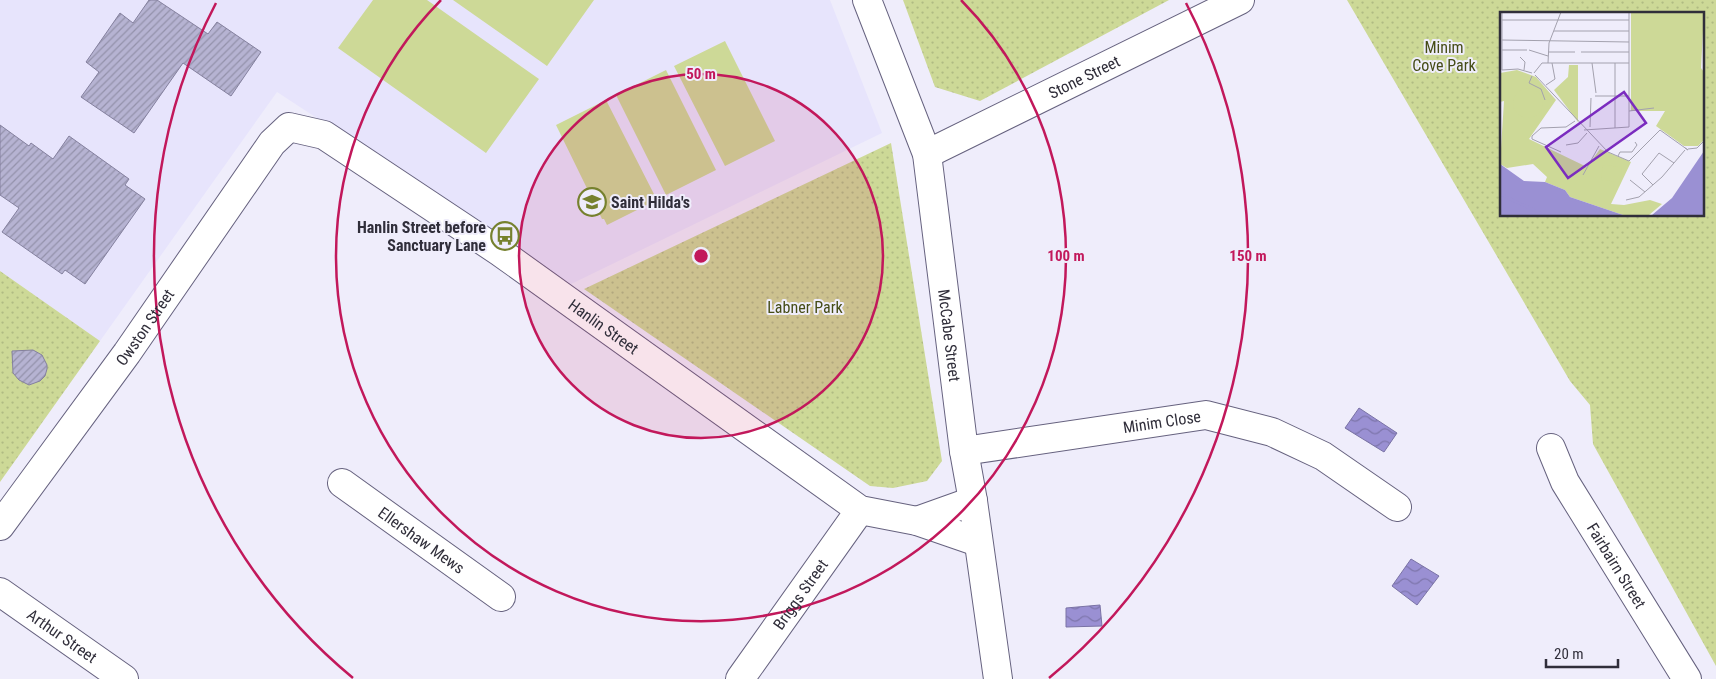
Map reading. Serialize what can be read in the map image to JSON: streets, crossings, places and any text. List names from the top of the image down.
{
  "streets": {
    "street": [
      "Stone Street",
      "Owston Street",
      "Hanlin Street",
      "McCabe Street",
      "Minim Close",
      "Ellershaw Mews",
      "Fairbairn Street",
      "Briggs Street",
      "Arthur Street"
    ]
  },
  "crossings": [
    ["Stone Street", "McCabe Street"],
    ["Owston Street", "Hanlin Street"],
    ["Hanlin Street", "McCabe Street"],
    ["Hanlin Street", "Briggs Street"],
    ["McCabe Street", "Minim Close"]
  ],
  "parks": ["Minim Cove Park", "Labner Park"],
  "places": {
    "school or university": ["Saint Hilda's"],
    "bus stop": ["Hanlin Street before Sanctuary Lane"]
  },
  "scale_bar": "20 m",
  "rings": ["50 m", "100 m", "150 m"]
}
